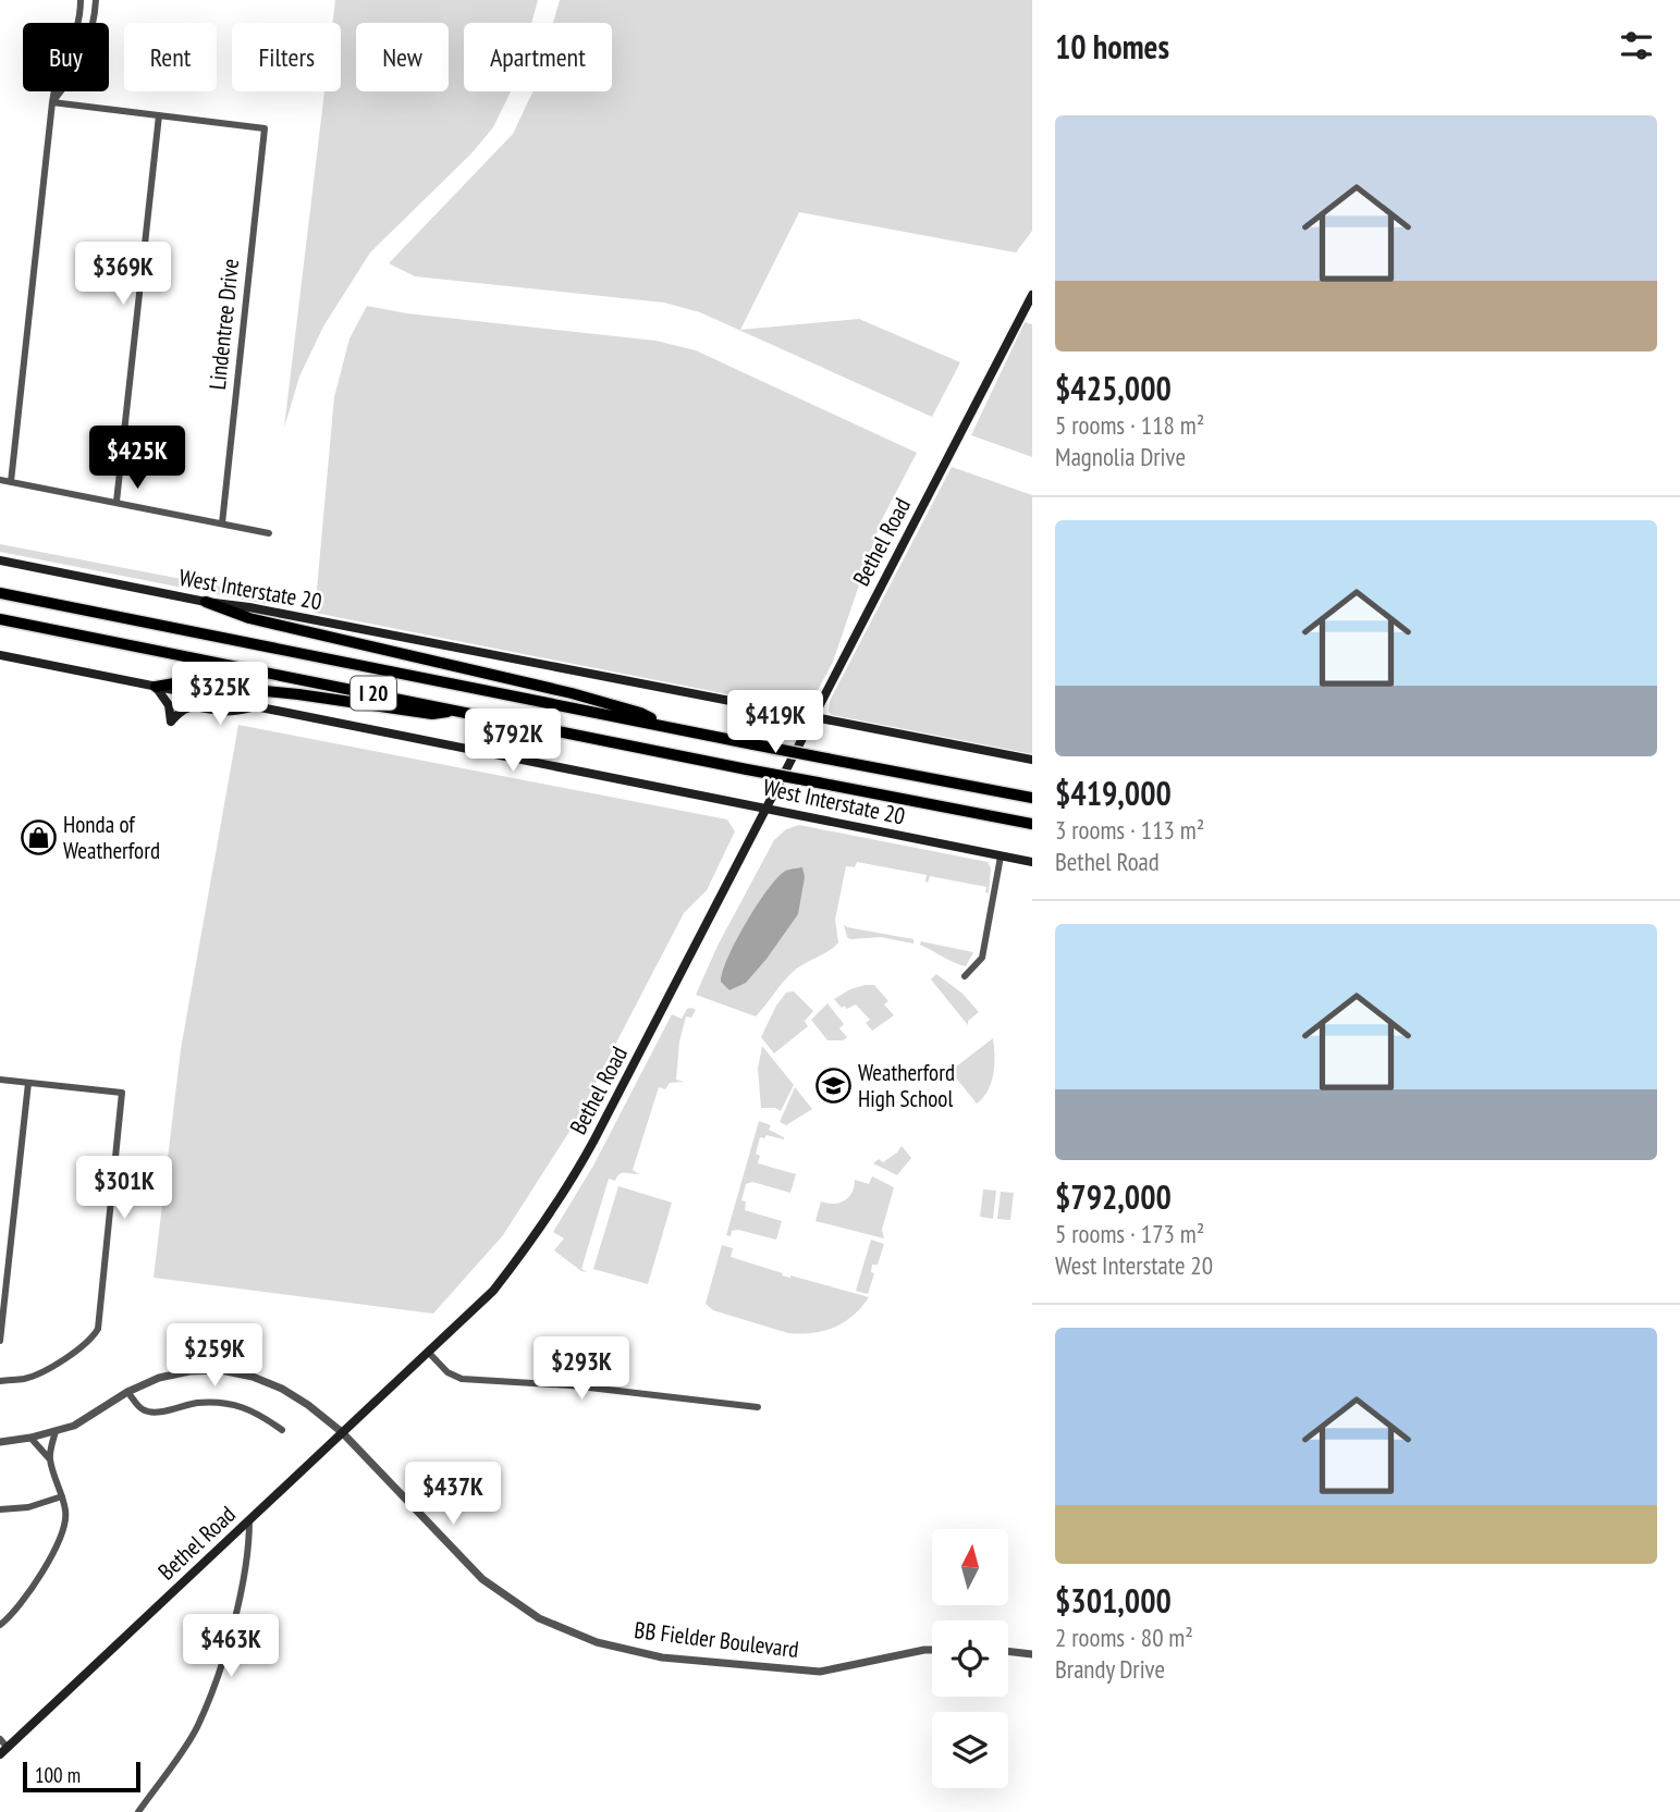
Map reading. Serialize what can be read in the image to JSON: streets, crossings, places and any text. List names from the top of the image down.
{
  "streets": {
    "highway": ["I 20"],
    "main road": ["Bethel Road", "West Interstate 20"],
    "street": ["Lindentree Drive", "BB Fielder Boulevard"]
  },
  "crossings": [
    ["Bethel Road", "West Interstate 20"],
    ["Bethel Road", "BB Fielder Boulevard"]
  ],
  "places": {
    "shop": ["Honda of Weatherford"],
    "school or university": ["Weatherford High School"]
  },
  "scale_bar": "100 m",
  "north": "top",
  "page": {
    "heading": "10 homes",
    "chip": [
      "Buy",
      "Rent",
      "Filters",
      "New",
      "Apartment"
    ],
    "list": [
      {
        "name": "$425,000",
        "note": "5 rooms · 118 m² · Magnolia Drive"
      },
      {
        "name": "$419,000",
        "note": "3 rooms · 113 m² · Bethel Road"
      },
      {
        "name": "$792,000",
        "note": "5 rooms · 173 m² · West Interstate 20"
      },
      {
        "name": "$301,000",
        "note": "2 rooms · 80 m² · Brandy Drive"
      }
    ],
    "price": [
      "$369K",
      "$425K",
      "$325K",
      "$419K",
      "$792K",
      "$301K",
      "$259K",
      "$293K",
      "$437K",
      "$463K"
    ],
    "scale": "100 m"
  }
}
